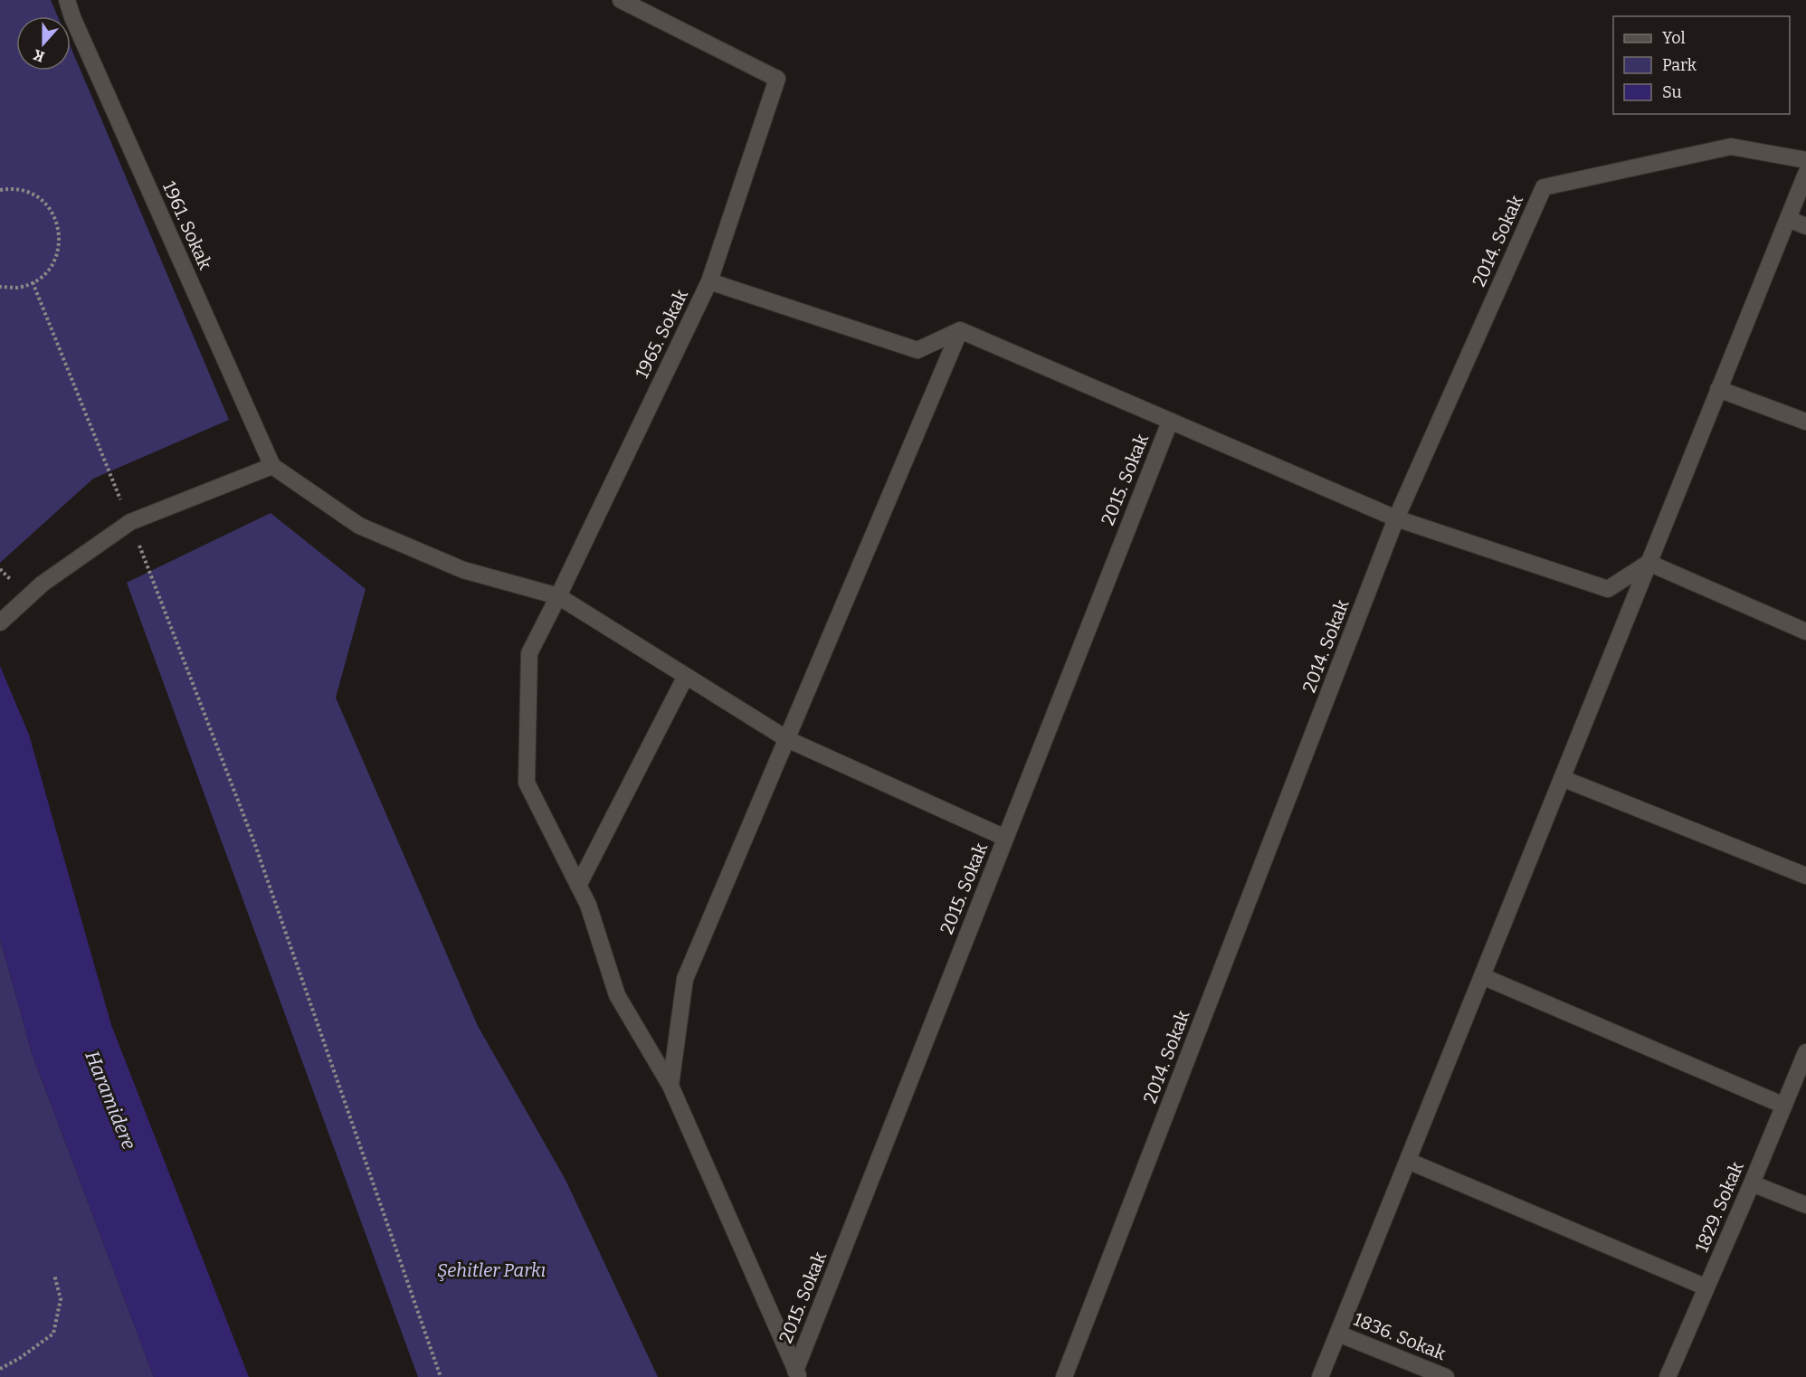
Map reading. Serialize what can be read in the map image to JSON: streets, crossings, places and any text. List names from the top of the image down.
{
  "streets": {
    "street": [
      "1961. Sokak",
      "2014. Sokak",
      "1965. Sokak",
      "2015. Sokak",
      "1829. Sokak",
      "1836. Sokak"
    ]
  },
  "crossings": [
    ["1965. Sokak", "2015. Sokak"]
  ],
  "water": ["Haramidere"],
  "parks": ["Şehitler Parkı"],
  "legend": ["Yol", "Park", "Su"],
  "north": "bottom"
}
